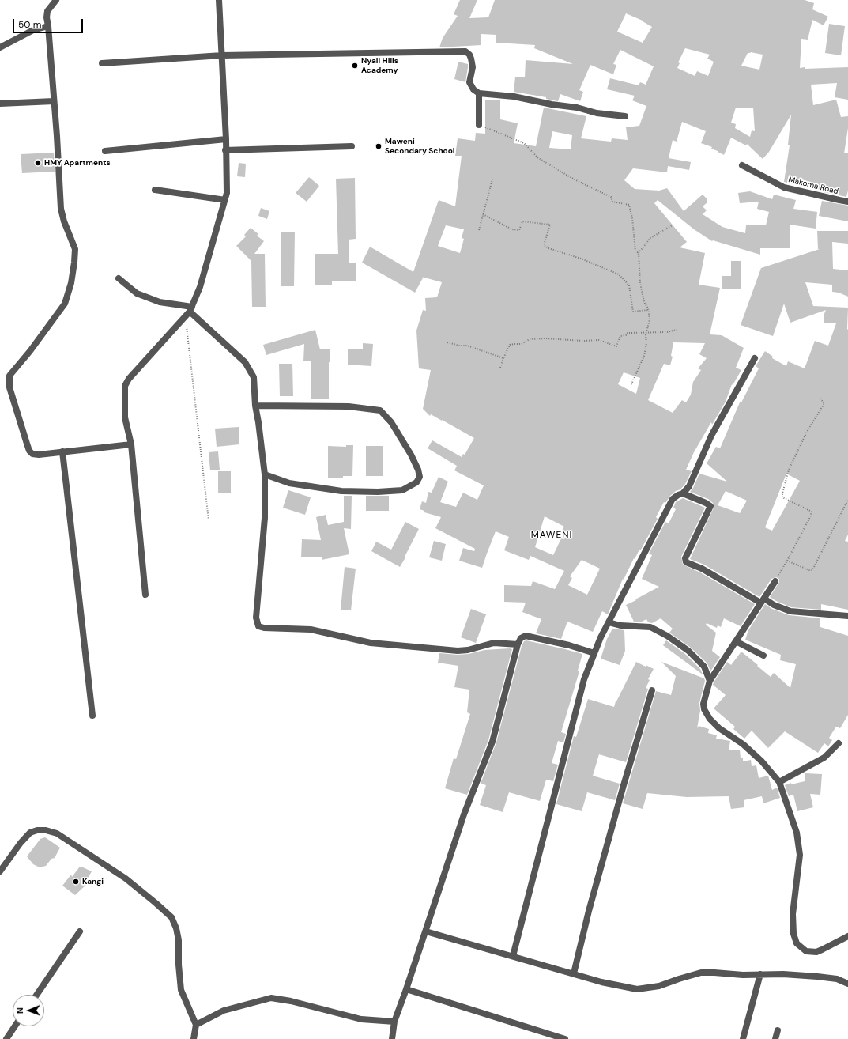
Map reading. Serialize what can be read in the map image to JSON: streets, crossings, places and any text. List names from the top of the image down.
{
  "streets": {
    "street": ["Makoma Road"]
  },
  "districts": ["MAWENI"],
  "places": [
    "Nyali Hills Academy",
    "Maweni Secondary School",
    "HMY Apartments",
    "Kangi"
  ],
  "scale_bar": "50 m",
  "north": "left"
}
